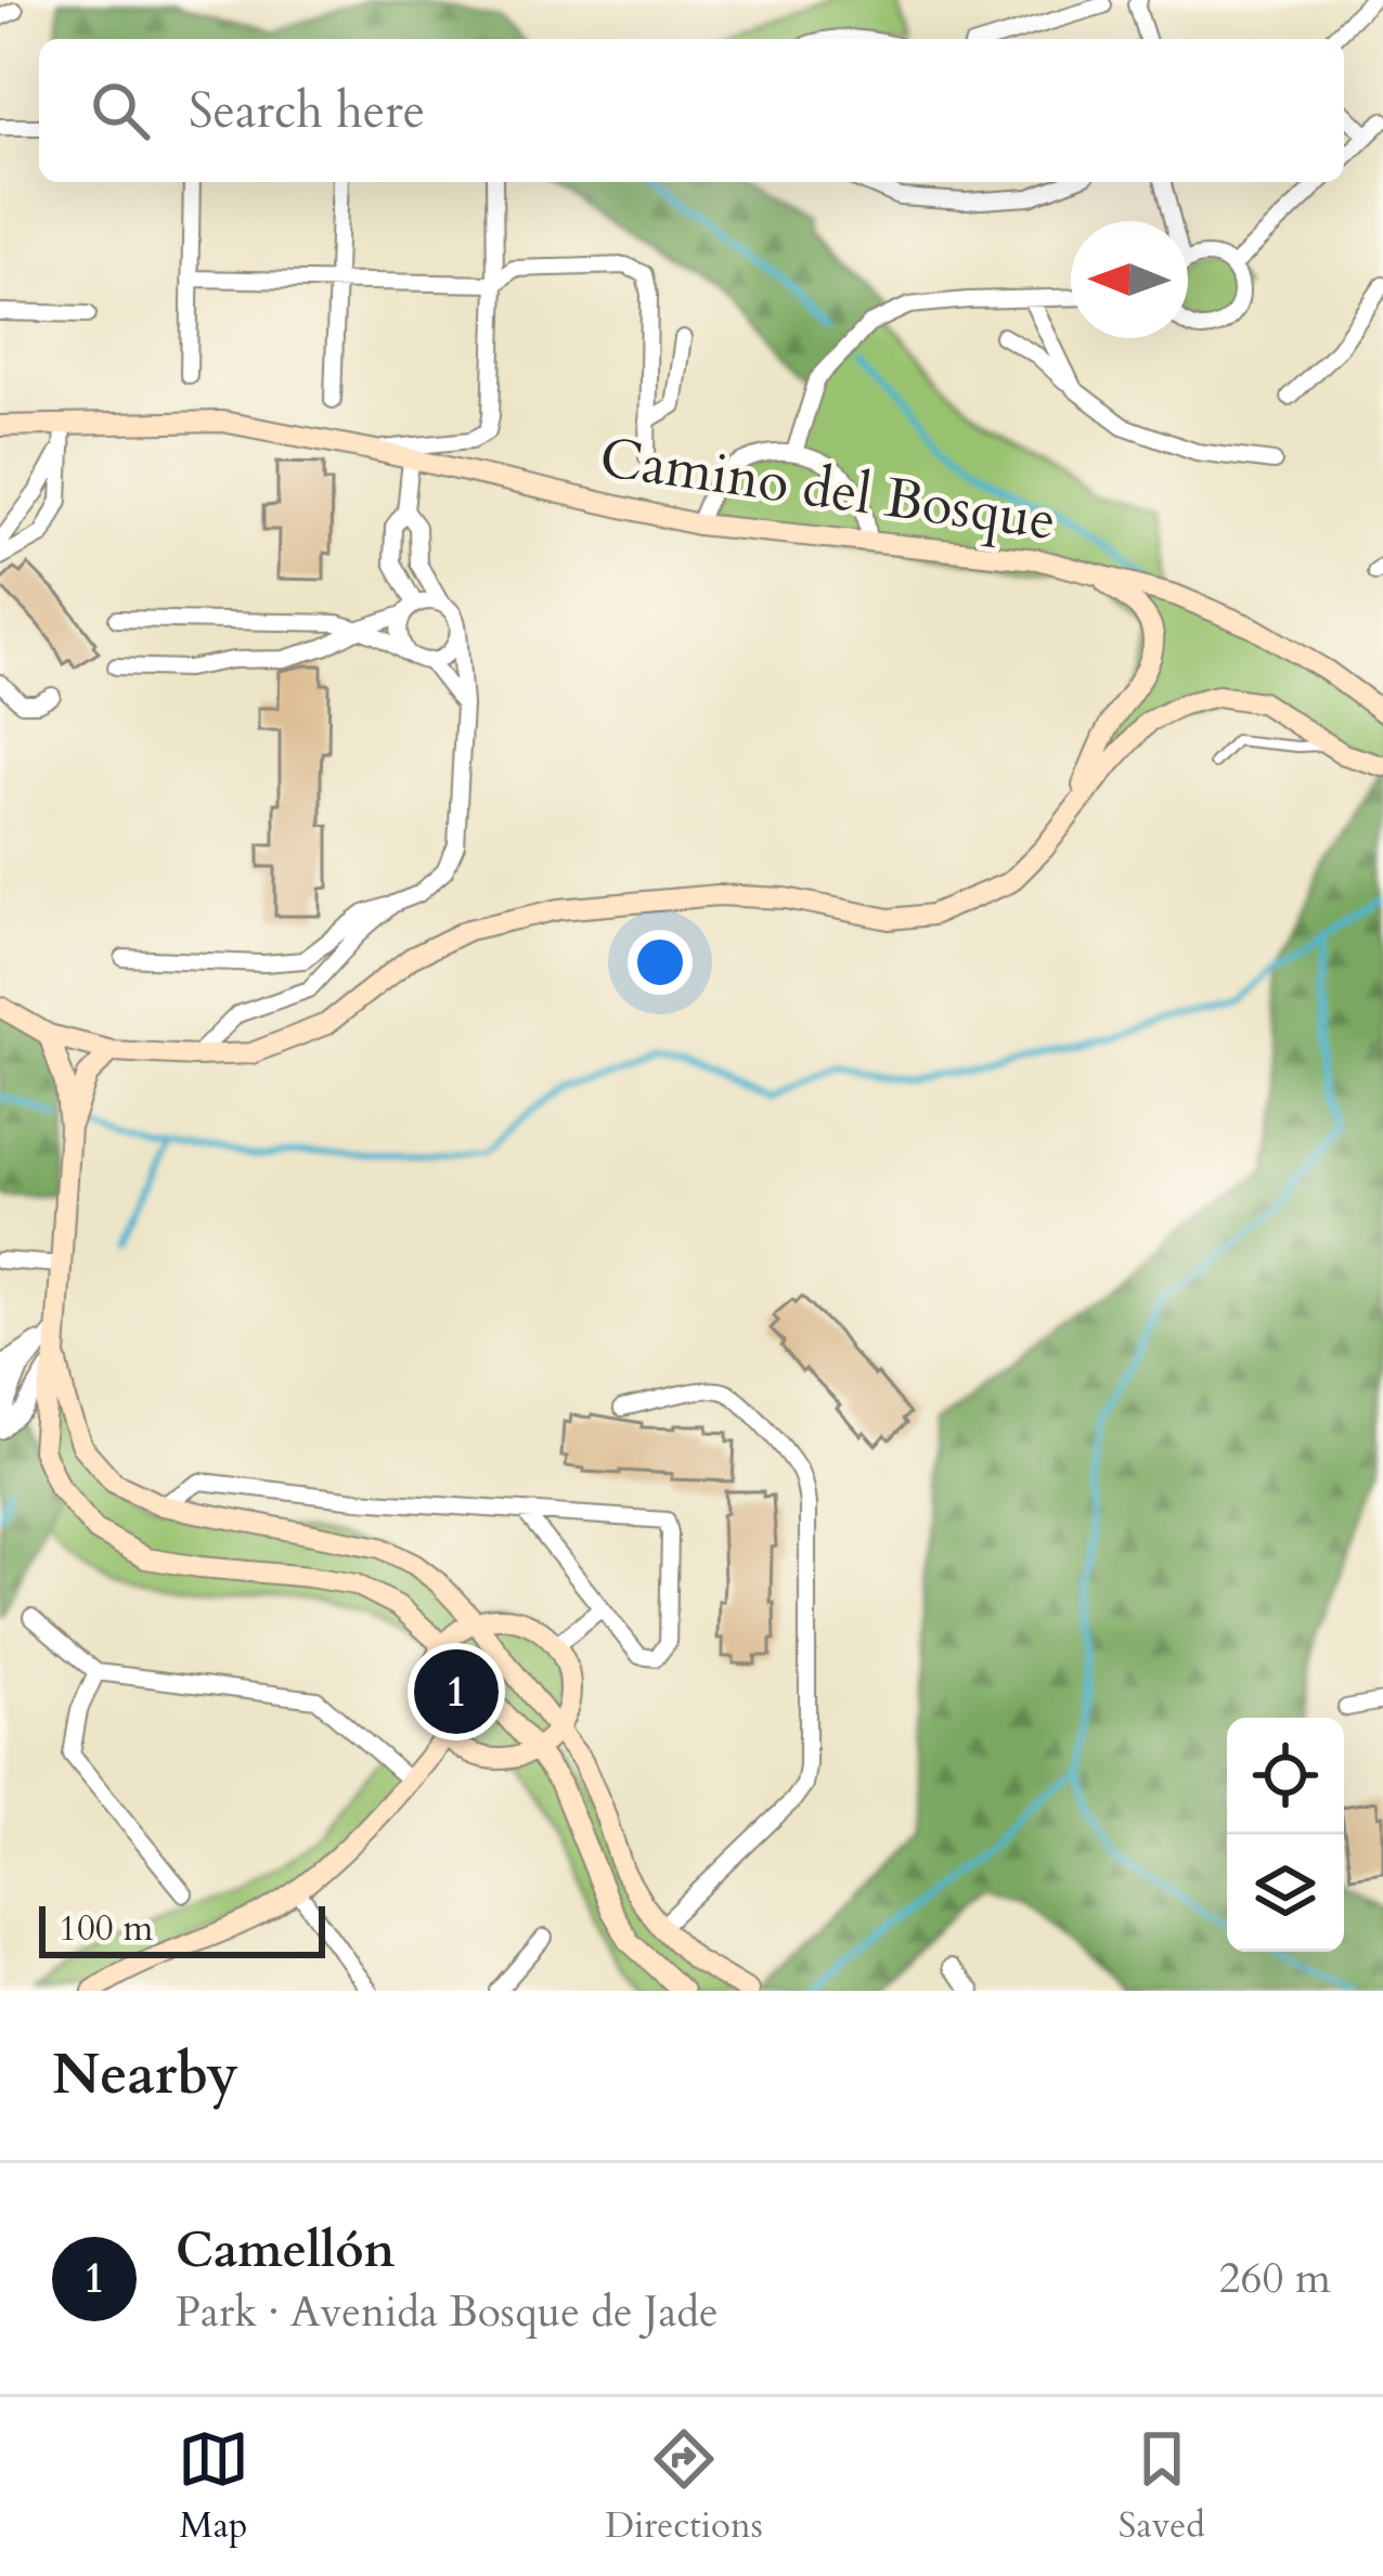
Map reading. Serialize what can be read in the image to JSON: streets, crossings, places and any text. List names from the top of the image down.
{
  "streets": {
    "street": ["Camino del Bosque"]
  },
  "scale_bar": "100 m",
  "north": "left",
  "page": {
    "search": "Search here",
    "pins": "1",
    "scale": "100 m",
    "heading": "Nearby",
    "list": [
      {
        "mark": "1",
        "name": "Camellón",
        "note": "Park · Avenida Bosque de Jade",
        "value": "260 m"
      }
    ],
    "nav": ["Map", "Directions", "Saved"]
  }
}
